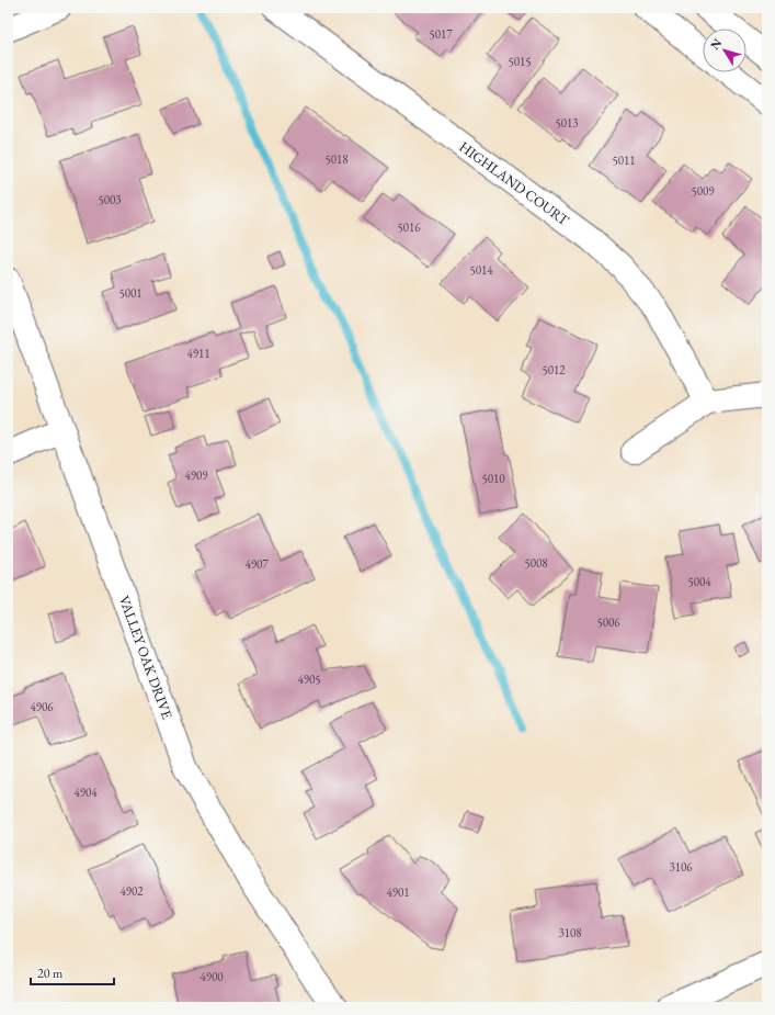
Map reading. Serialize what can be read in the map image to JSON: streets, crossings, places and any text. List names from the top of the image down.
{
  "streets": {
    "main road": ["HIGHLAND COURT", "VALLEY OAK DRIVE"]
  },
  "house_numbers": [
    "5017",
    "5015",
    "5013",
    "5018",
    "5011",
    "5009",
    "5003",
    "5016",
    "5014",
    "5001",
    "4911",
    "5012",
    "4909",
    "5010",
    "5008",
    "4907",
    "5004",
    "5006",
    "4905",
    "4906",
    "4904",
    "3106",
    "4902",
    "4901",
    "3108",
    "4900"
  ],
  "scale_bar": "20 m",
  "north": "top left"
}
